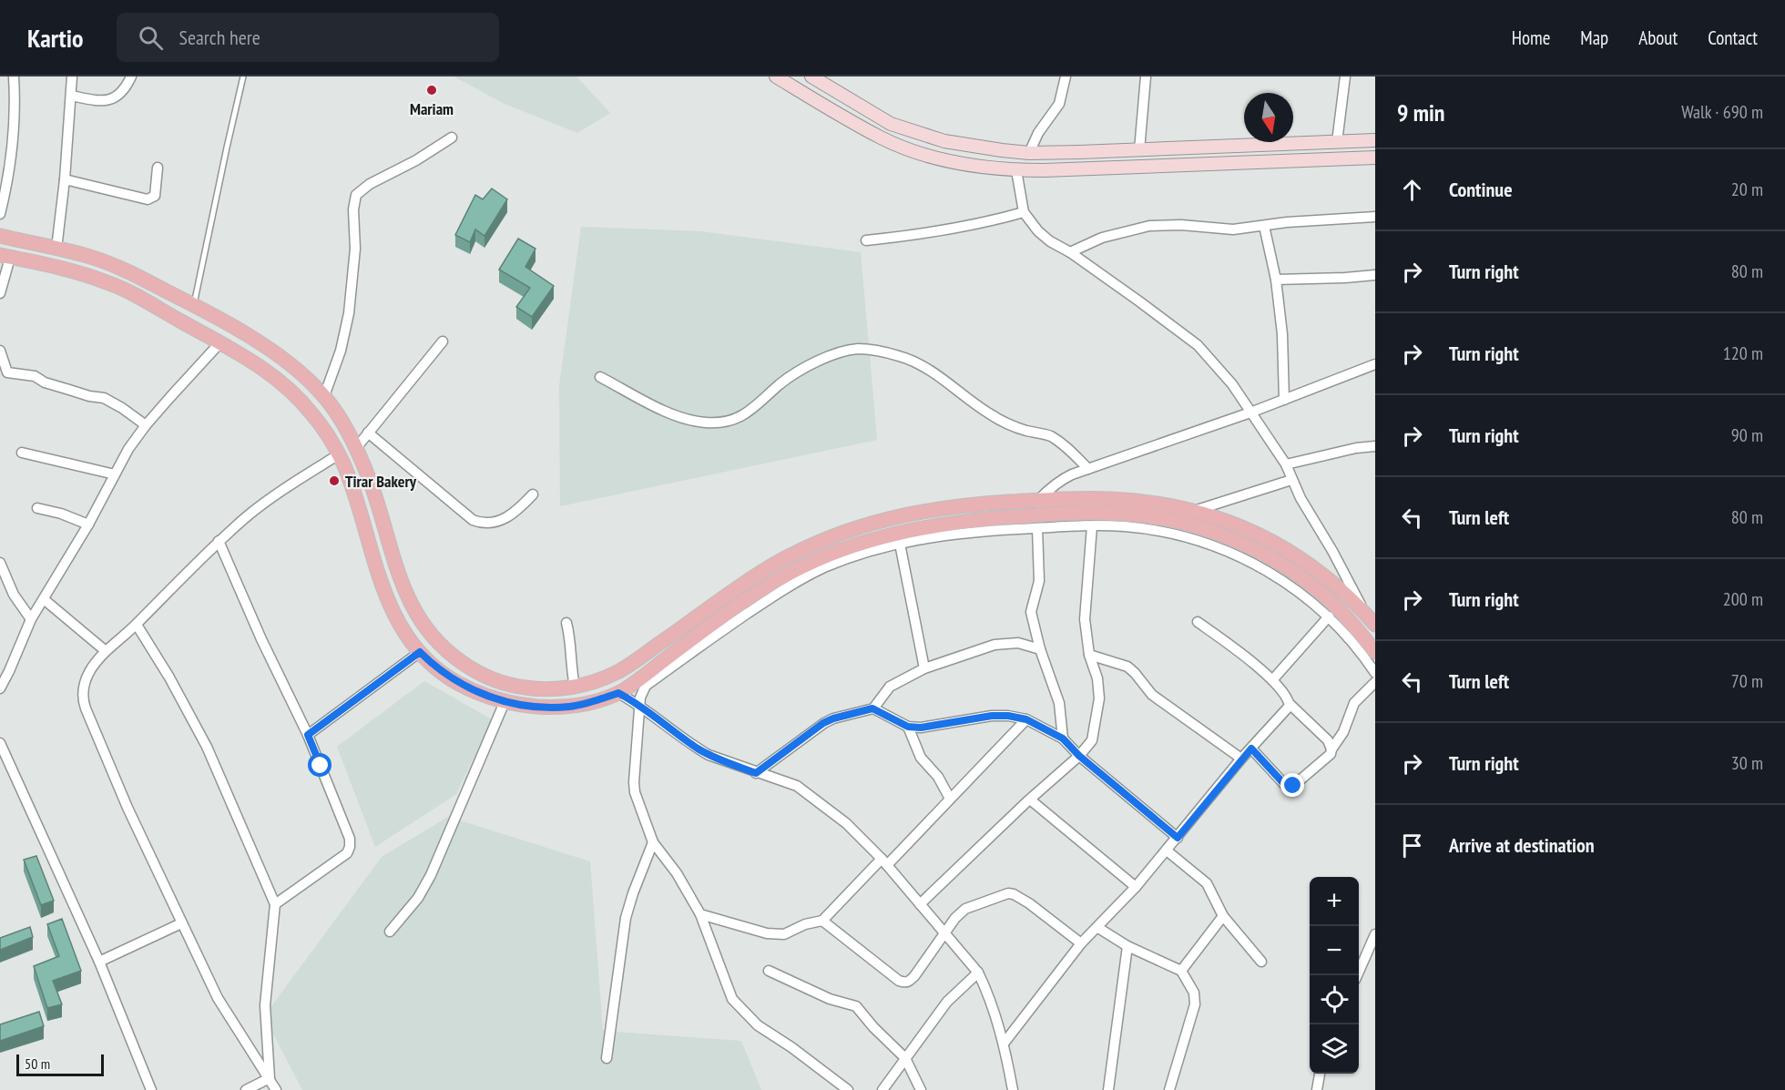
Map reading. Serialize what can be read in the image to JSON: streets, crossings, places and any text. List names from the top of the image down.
{
  "places": ["Mariam", "Tirar Bakery"],
  "scale_bar": "50 m",
  "north": "bottom",
  "page": {
    "header": "Kartio",
    "search": "Search here",
    "nav": [
      "Home",
      "Map",
      "About",
      "Contact"
    ],
    "heading": ["9 min", "Walk · 690 m"],
    "list": [
      ["Continue", "20 m"],
      ["Turn right", "80 m"],
      ["Turn right", "120 m"],
      ["Turn right", "90 m"],
      ["Turn left", "80 m"],
      ["Turn right", "200 m"],
      ["Turn left", "70 m"],
      ["Turn right", "30 m"],
      "Arrive at destination"
    ],
    "map_buttons": ["+", "−"],
    "scale": "50 m"
  }
}
